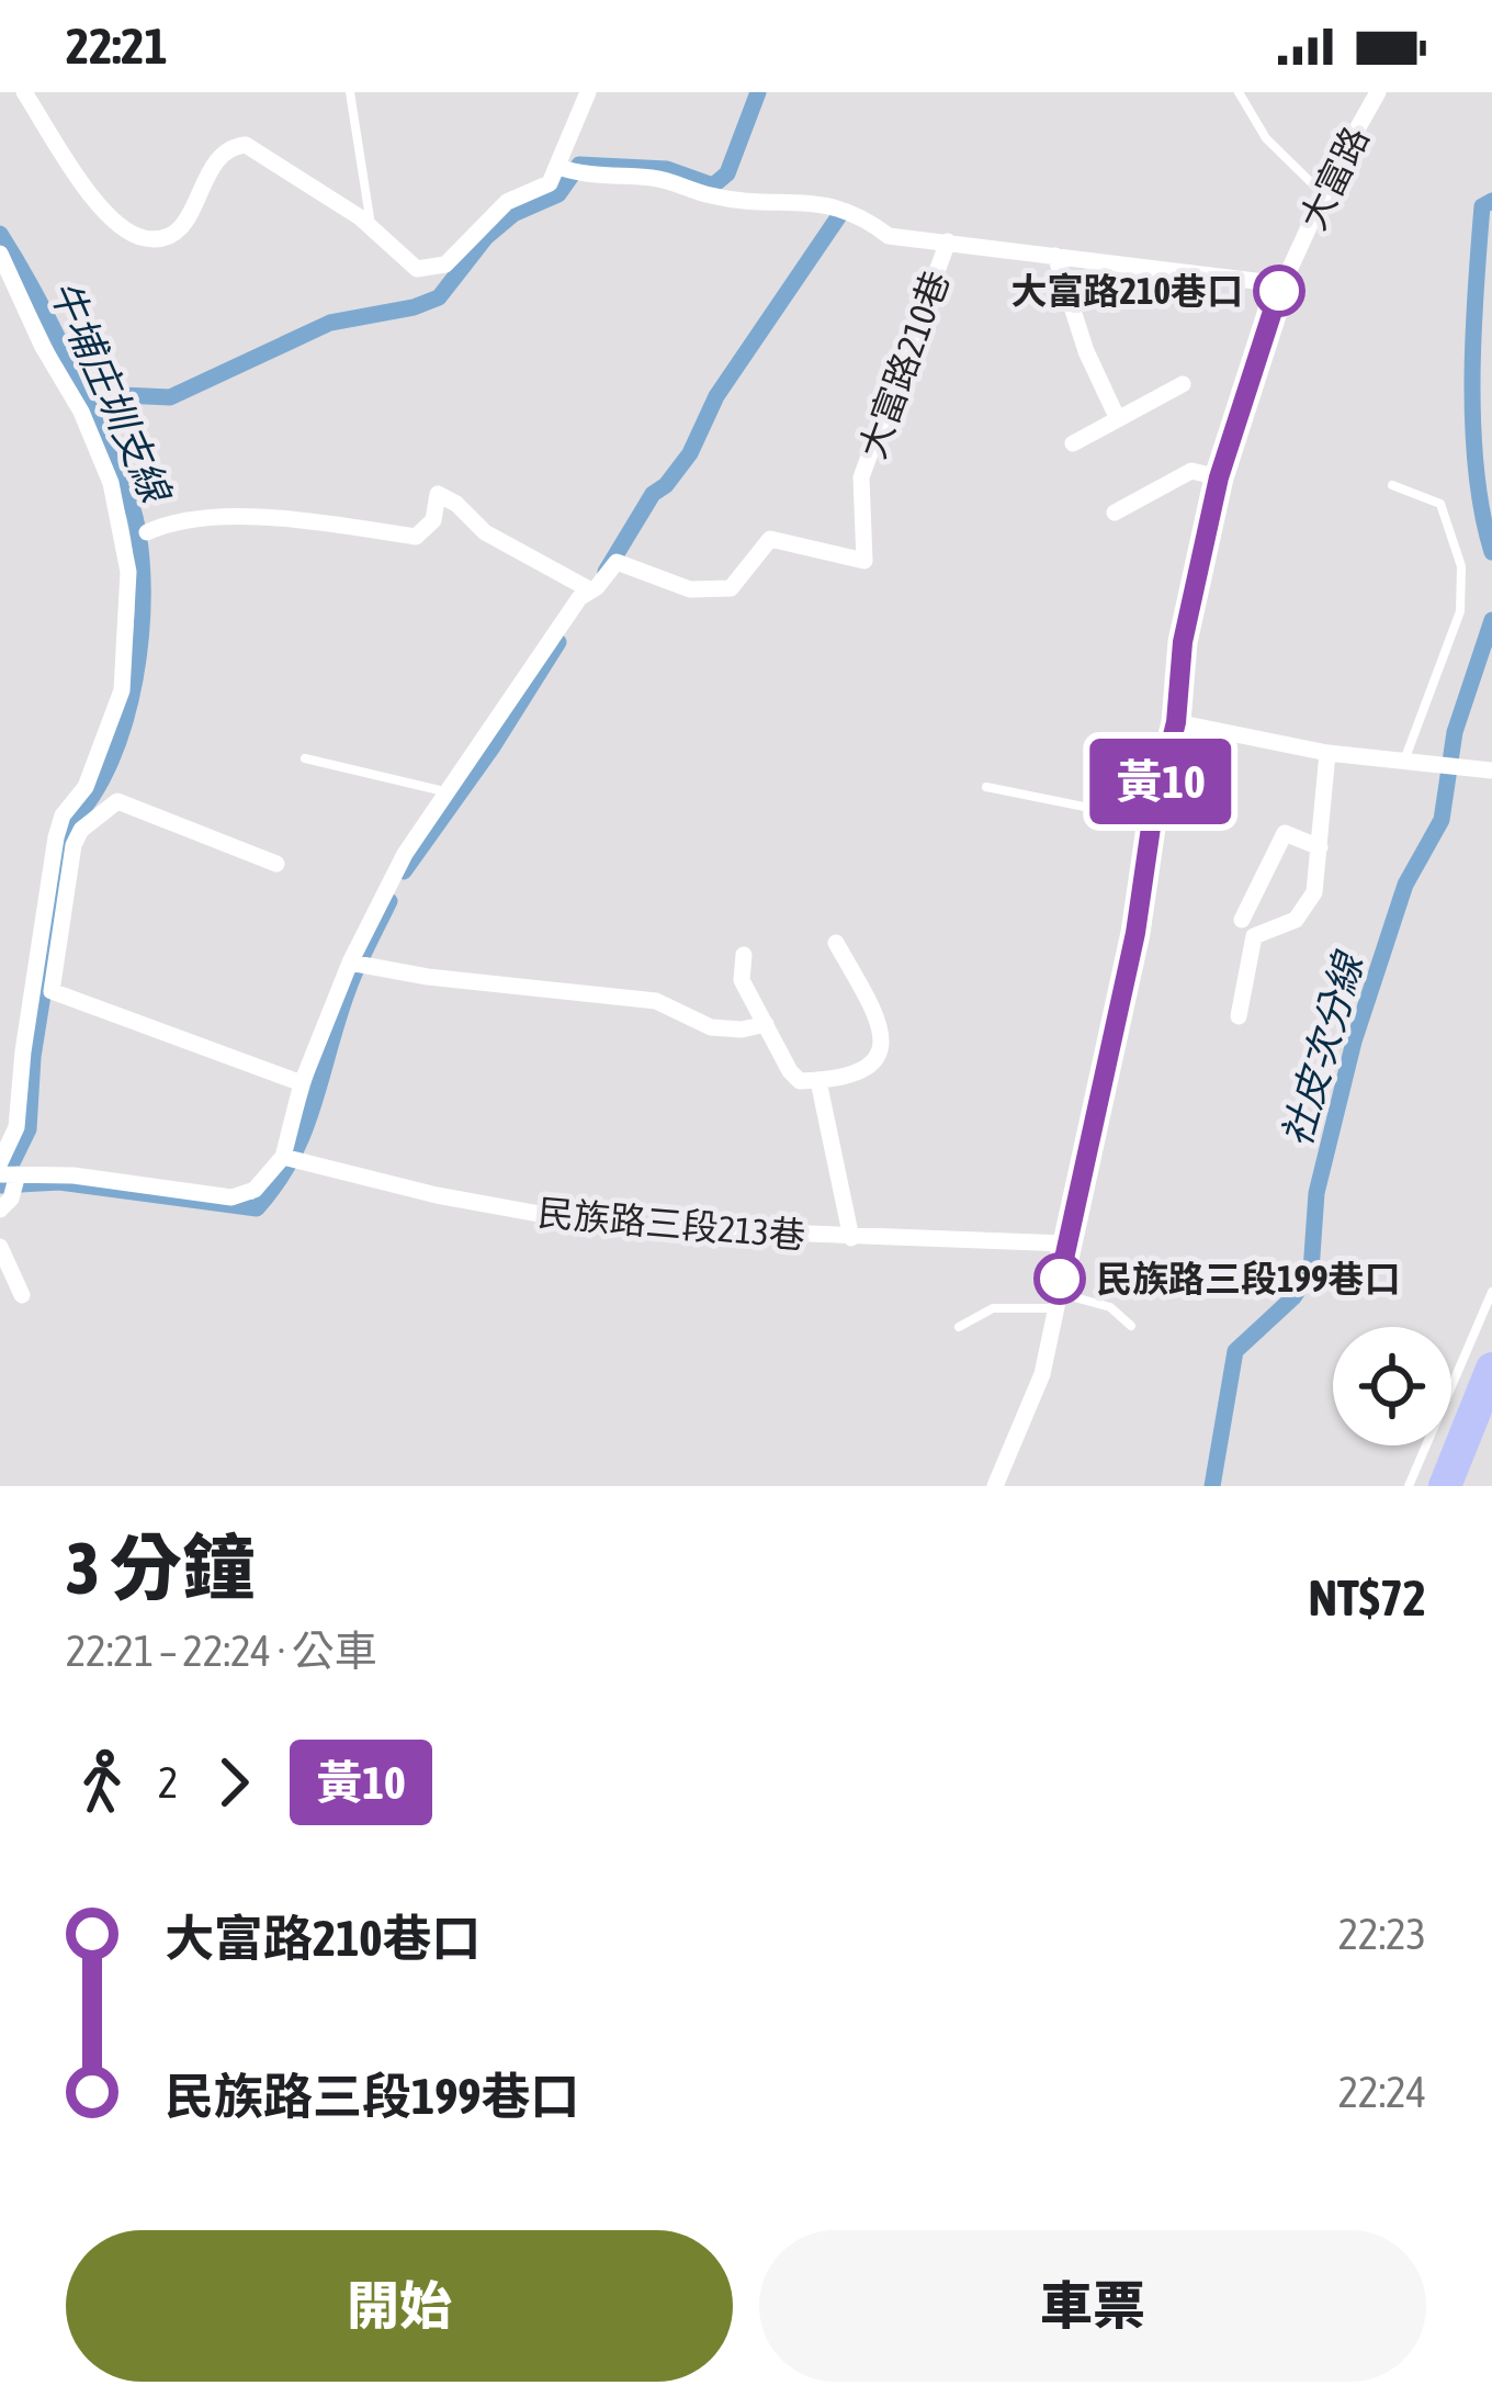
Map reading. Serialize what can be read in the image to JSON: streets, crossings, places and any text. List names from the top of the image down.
{
  "streets": {
    "street": ["大富路", "大富路210巷", "民族路三段213巷"]
  },
  "crossings": [
    ["大富路", "大富路210巷"],
    ["大富路", "民族路三段213巷"]
  ],
  "water": ["牛埔庄圳支線", "社皮次分線"],
  "places": ["大富路210巷口", "民族路三段199巷口"],
  "lines": ["bus line 黃10"],
  "page": {
    "status": "22:21",
    "on_map": "黃10",
    "heading": ["3 分鐘", "22:21 – 22:24 · 公車", "NT$72"],
    "legs": ["2", "黃10"],
    "list": [
      {
        "name": "大富路210巷口",
        "value": "22:23"
      },
      {
        "name": "民族路三段199巷口",
        "value": "22:24"
      }
    ],
    "buttons": ["開始", "車票"]
  }
}
